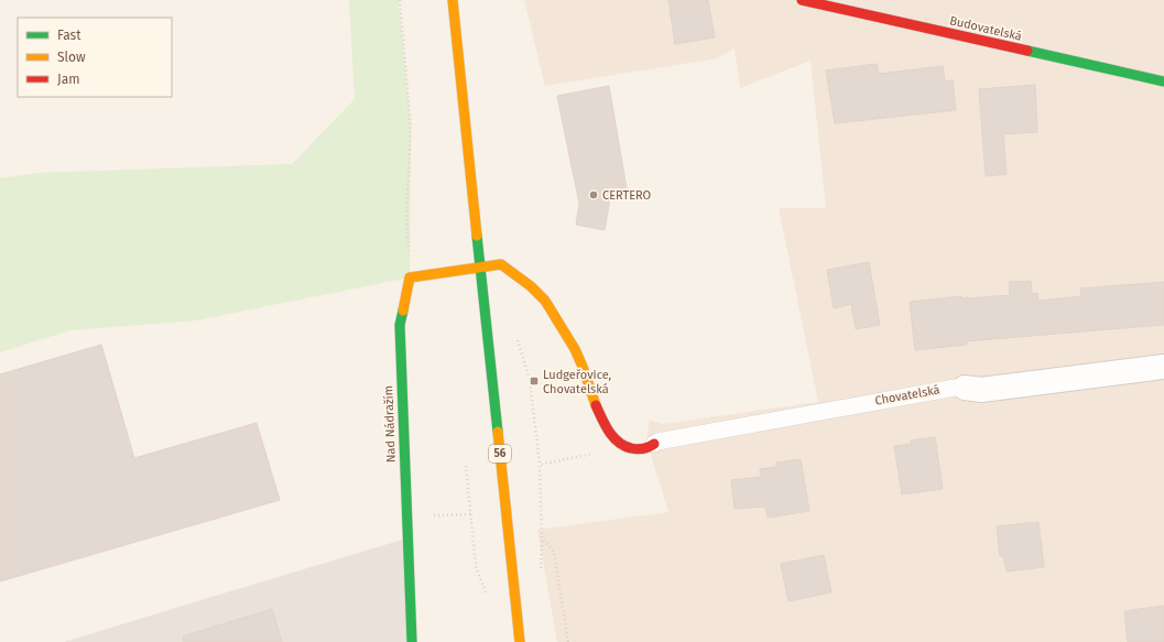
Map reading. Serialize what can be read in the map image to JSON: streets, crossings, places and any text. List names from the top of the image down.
{
  "streets": {
    "street": [
      "Budovatelská",
      "Chovatelská",
      "Nad Nádražím",
      "56"
    ]
  },
  "places": {
    "other": ["CERTERO"],
    "transit": ["Ludgeřovice, Chovatelská"]
  },
  "legend": ["Fast", "Slow", "Jam"]
}
